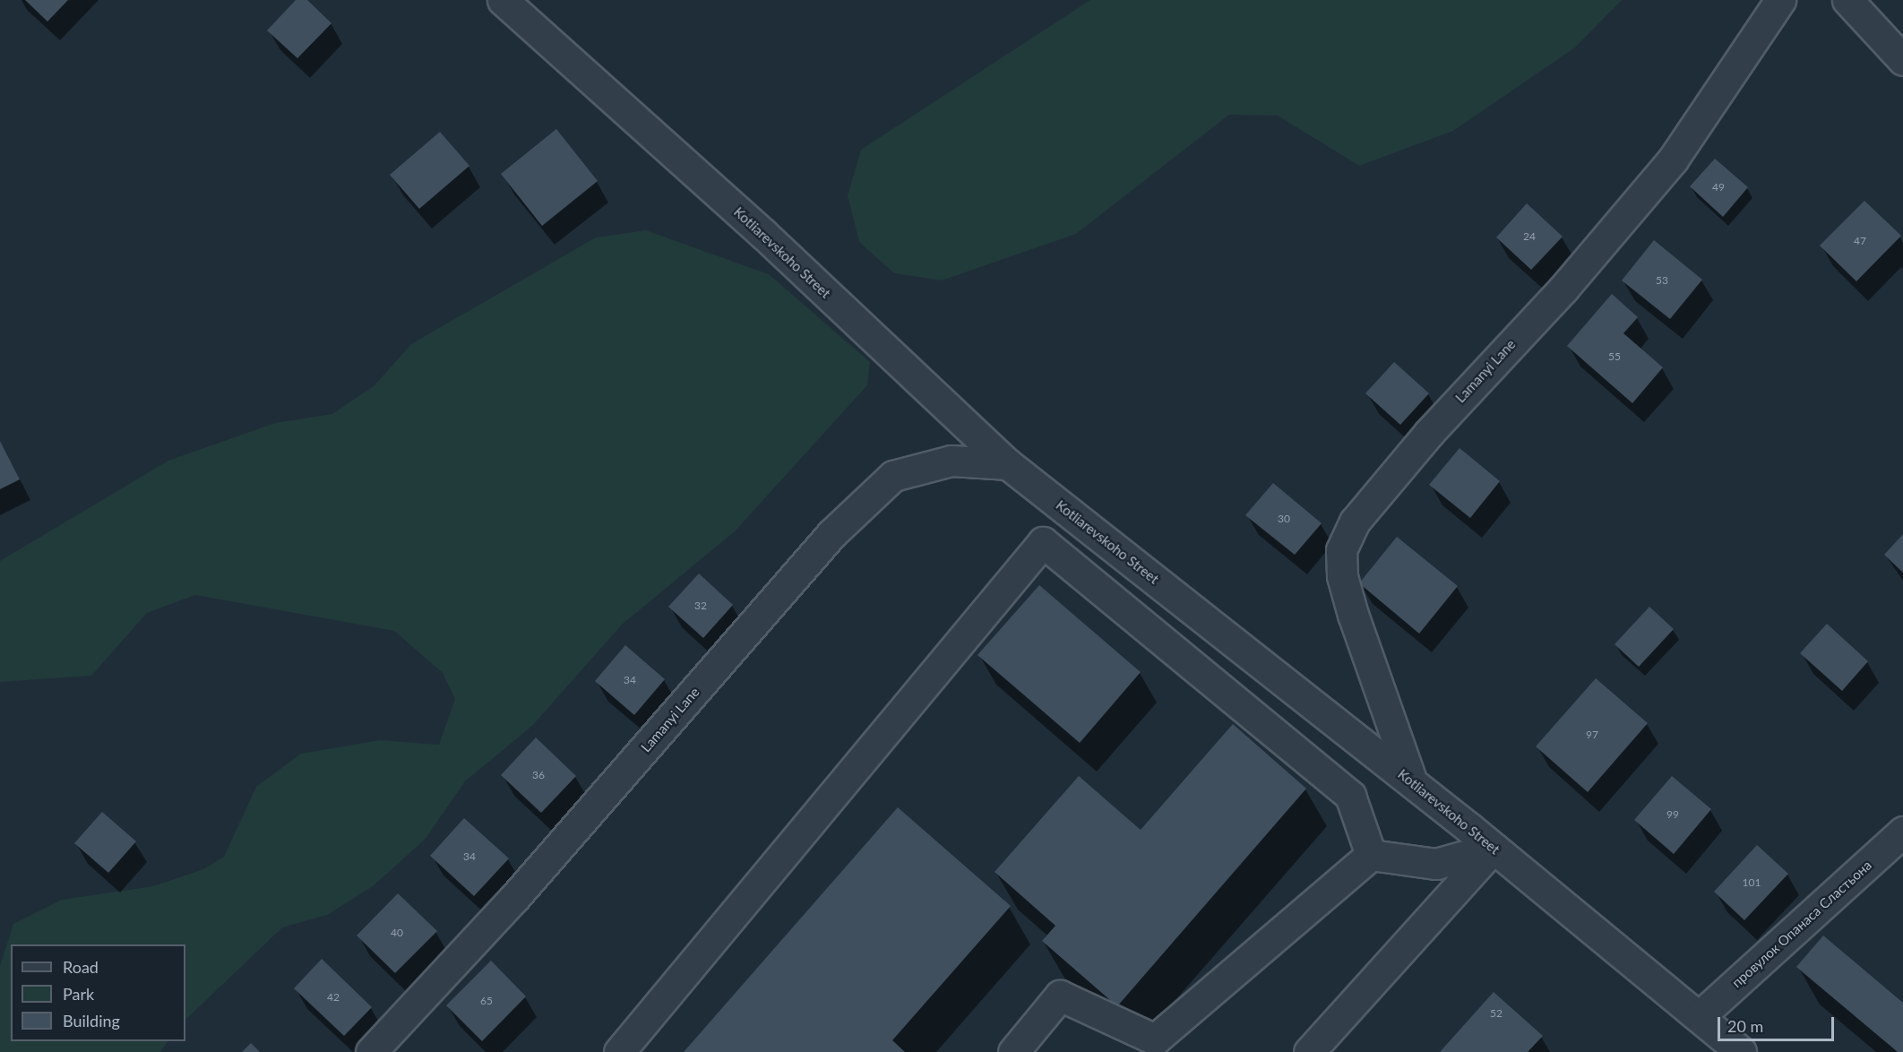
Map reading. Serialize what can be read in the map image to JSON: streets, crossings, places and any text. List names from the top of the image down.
{
  "streets": {
    "street": ["Kotliarevskoho Street", "Lamanyi Lane", "провулок Опанаса Сластьона"]
  },
  "crossings": [
    ["Kotliarevskoho Street", "Lamanyi Lane"],
    ["Kotliarevskoho Street", "провулок Опанаса Сластьона"]
  ],
  "house_numbers": [
    "49",
    "24",
    "47",
    "53",
    "55",
    "30",
    "32",
    "34",
    "97",
    "36",
    "99",
    "34",
    "101",
    "40",
    "42",
    "65",
    "52"
  ],
  "legend": ["Road", "Park", "Building"],
  "scale_bar": "20 m"
}
